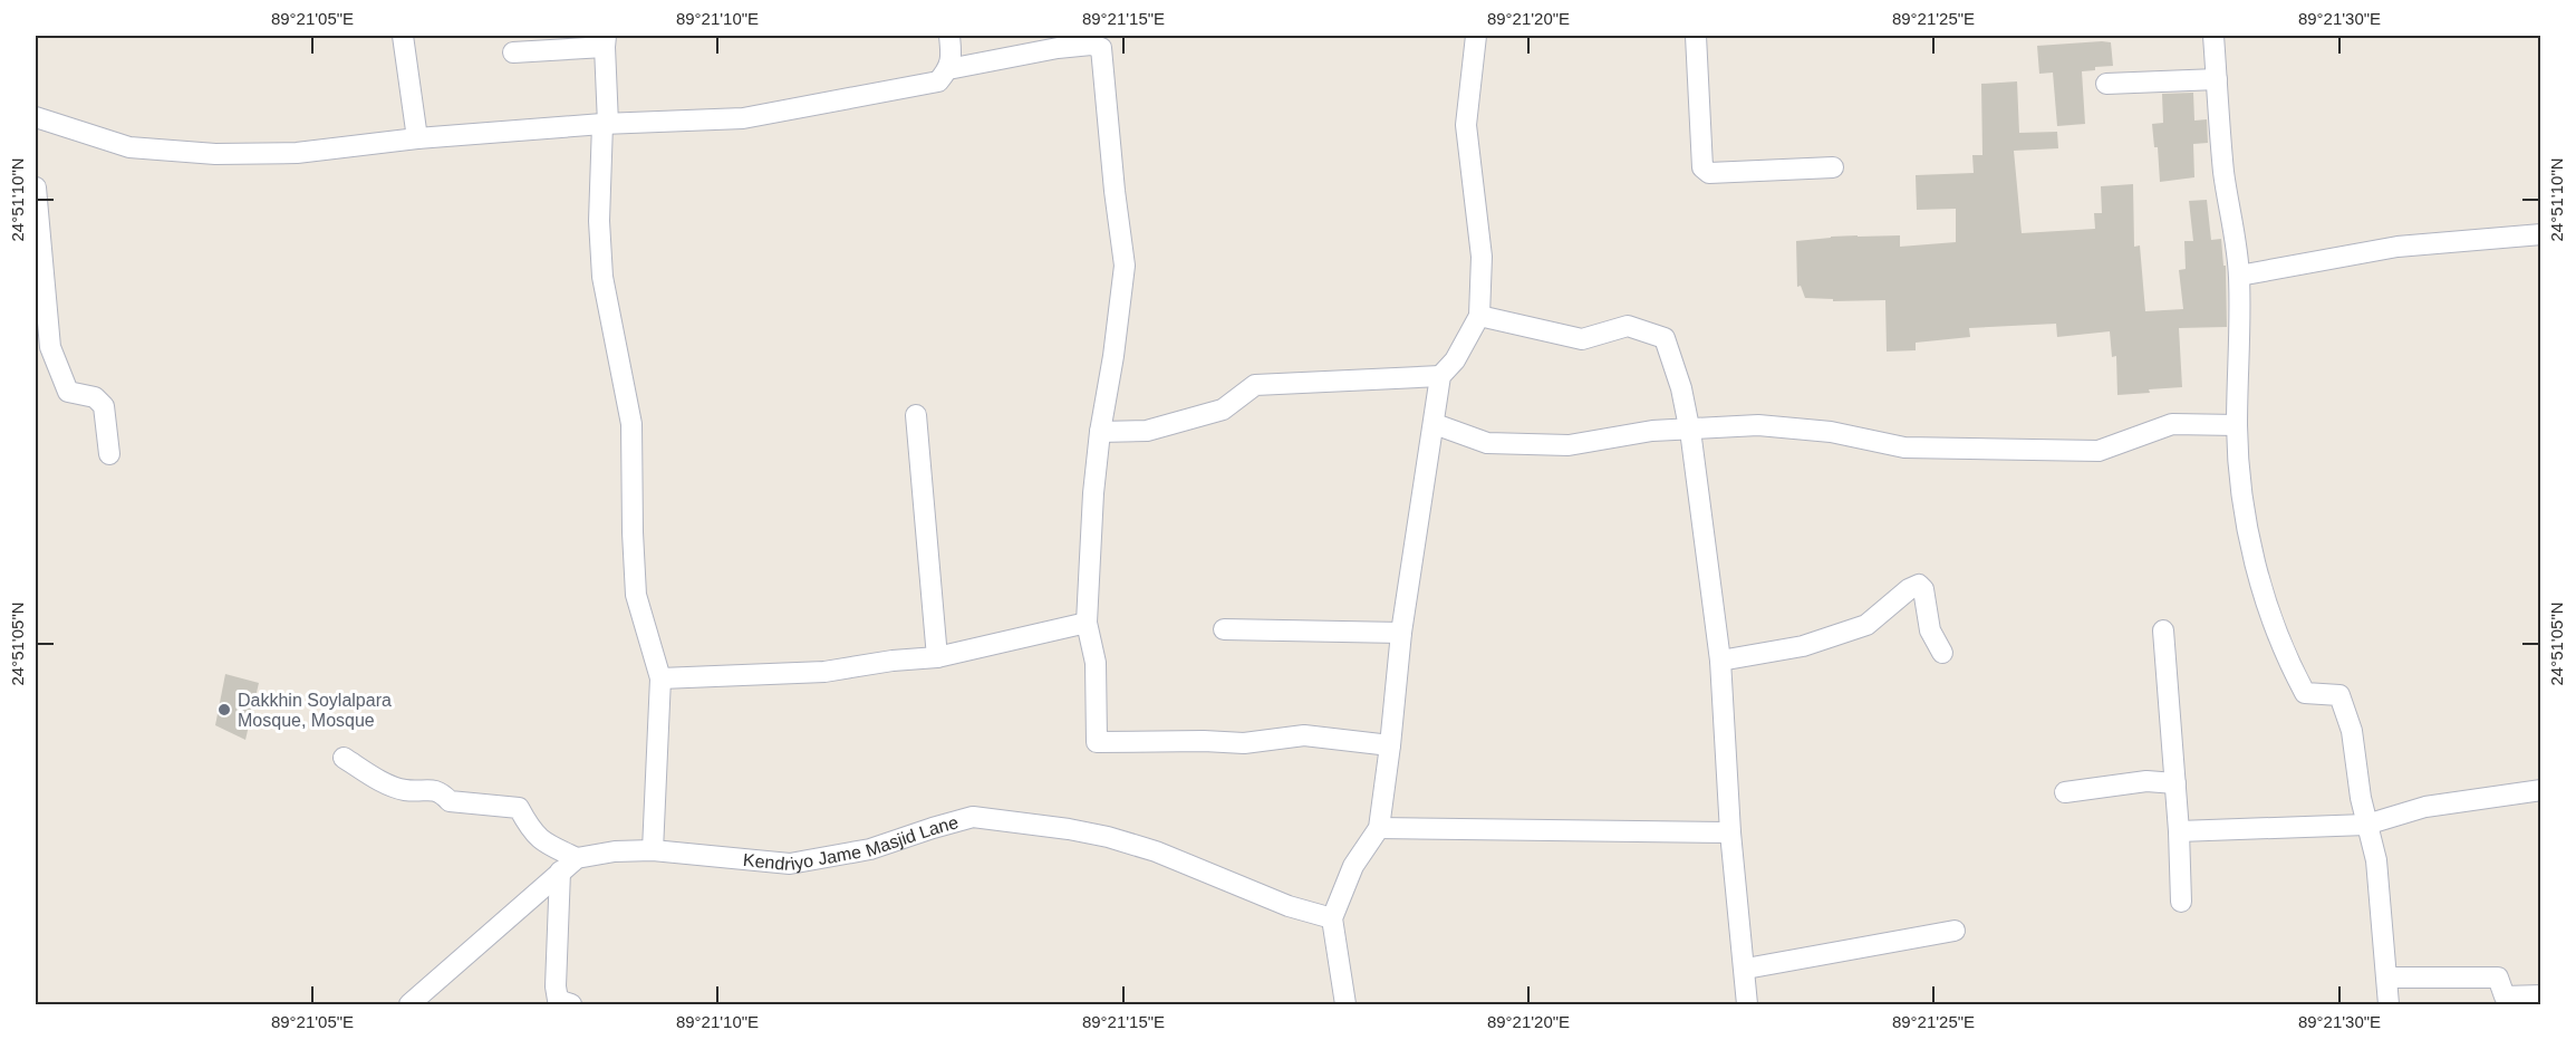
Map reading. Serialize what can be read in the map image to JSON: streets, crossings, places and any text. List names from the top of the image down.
{
  "streets": {
    "street": ["Kendriyo Jame Masjid Lane"]
  },
  "places": ["Dakkhin Soylalpara Mosque, Mosque"],
  "coordinates": [
    "89°21'05\"E",
    "89°21'10\"E",
    "89°21'15\"E",
    "89°21'20\"E",
    "89°21'25\"E",
    "89°21'30\"E",
    "24°51'10\"N",
    "24°51'05\"N"
  ]
}
